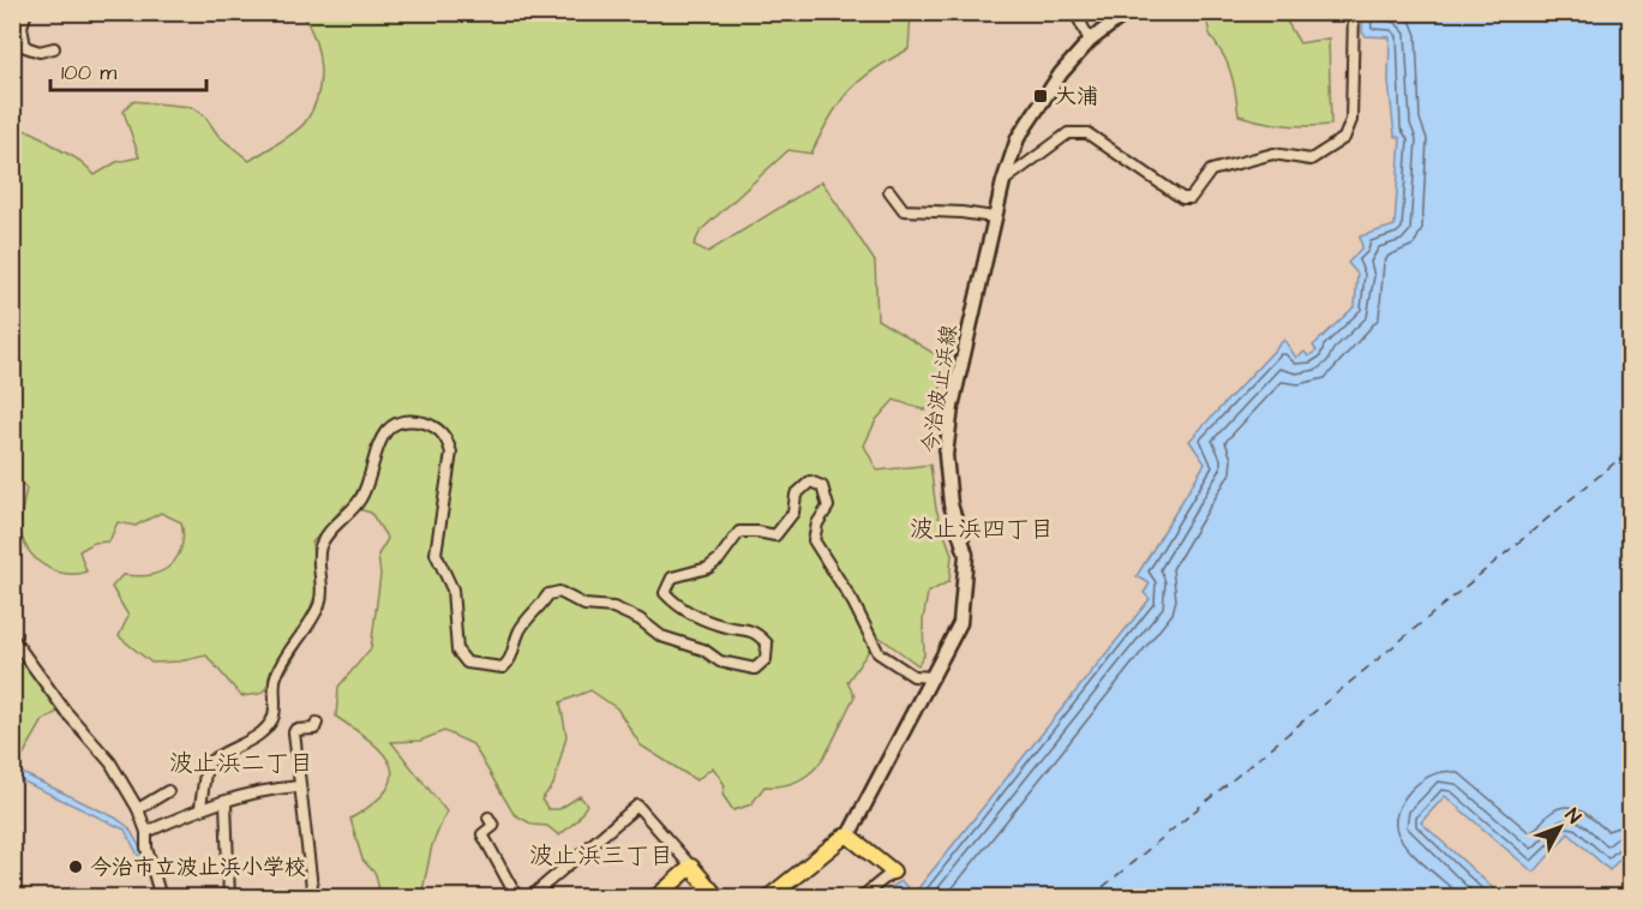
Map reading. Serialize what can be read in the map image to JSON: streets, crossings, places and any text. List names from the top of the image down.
{
  "streets": {
    "main road": ["今治波止浜線"]
  },
  "districts": ["波止浜四丁目", "波止浜二丁目", "波止浜三丁目"],
  "places": {
    "transit": ["大浦"],
    "other": ["今治市立波止浜小学校"]
  },
  "scale_bar": "100 m",
  "north": "top right"
}
